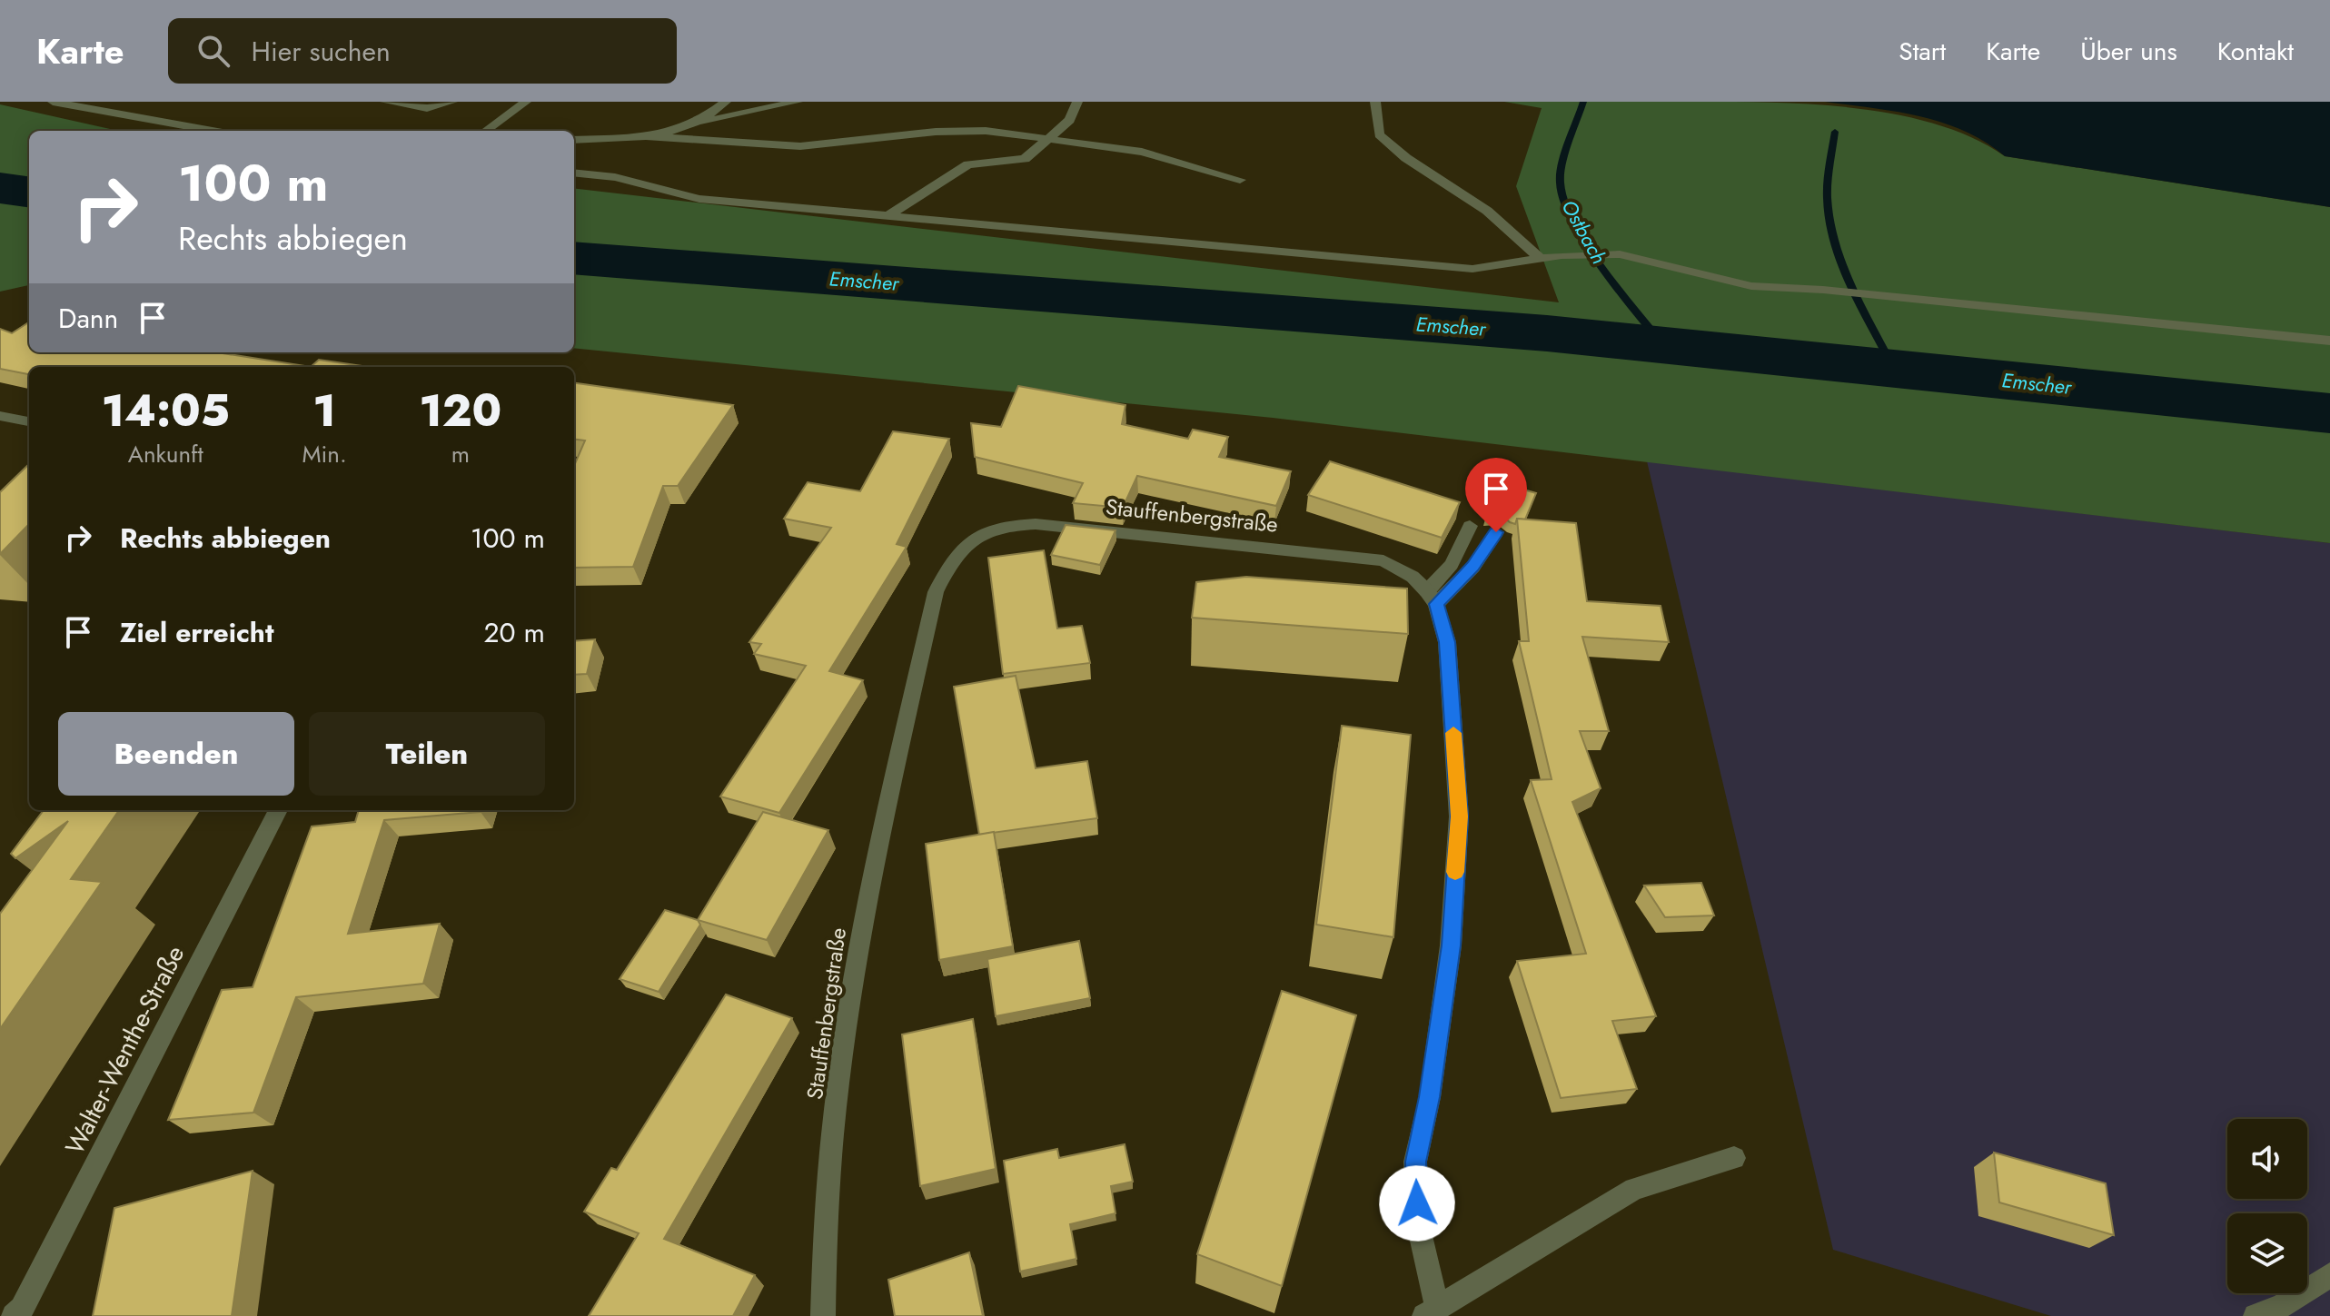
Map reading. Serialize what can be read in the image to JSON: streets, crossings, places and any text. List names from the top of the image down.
{
  "streets": {
    "street": ["Stauffenbergstraße", "Walter-Wenthe-Straße"]
  },
  "water": ["Ostbach", "Emscher"],
  "page": {
    "header": "Karte",
    "search": "Hier suchen",
    "nav": [
      "Start",
      "Karte",
      "Über uns",
      "Kontakt"
    ],
    "turn": ["100 m", "Rechts abbiegen"],
    "then": "Dann",
    "eta": [
      "14:05",
      "Ankunft",
      "1",
      "Min.",
      "120",
      "m"
    ],
    "list": [
      {
        "name": "Rechts abbiegen",
        "value": "100 m"
      },
      {
        "name": "Ziel erreicht",
        "value": "20 m"
      }
    ],
    "buttons": ["Beenden", "Teilen"]
  }
}
